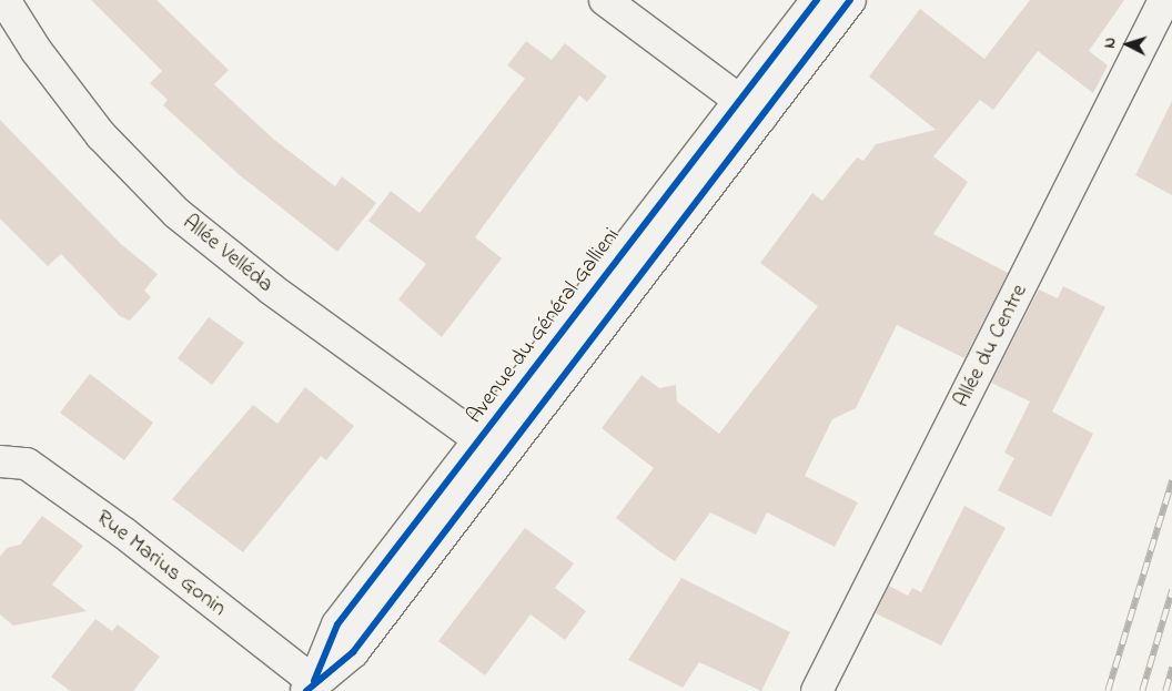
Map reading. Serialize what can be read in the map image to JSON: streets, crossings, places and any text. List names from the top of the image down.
{
  "streets": {
    "street": [
      "Allée Velléda",
      "Avenue du Général Gallieni",
      "Allée du Centre",
      "Rue Marius Gonin"
    ]
  },
  "crossings": [
    ["Allée Velléda", "Avenue du Général Gallieni"],
    ["Avenue du Général Gallieni", "Rue Marius Gonin"]
  ],
  "north": "left"
}
